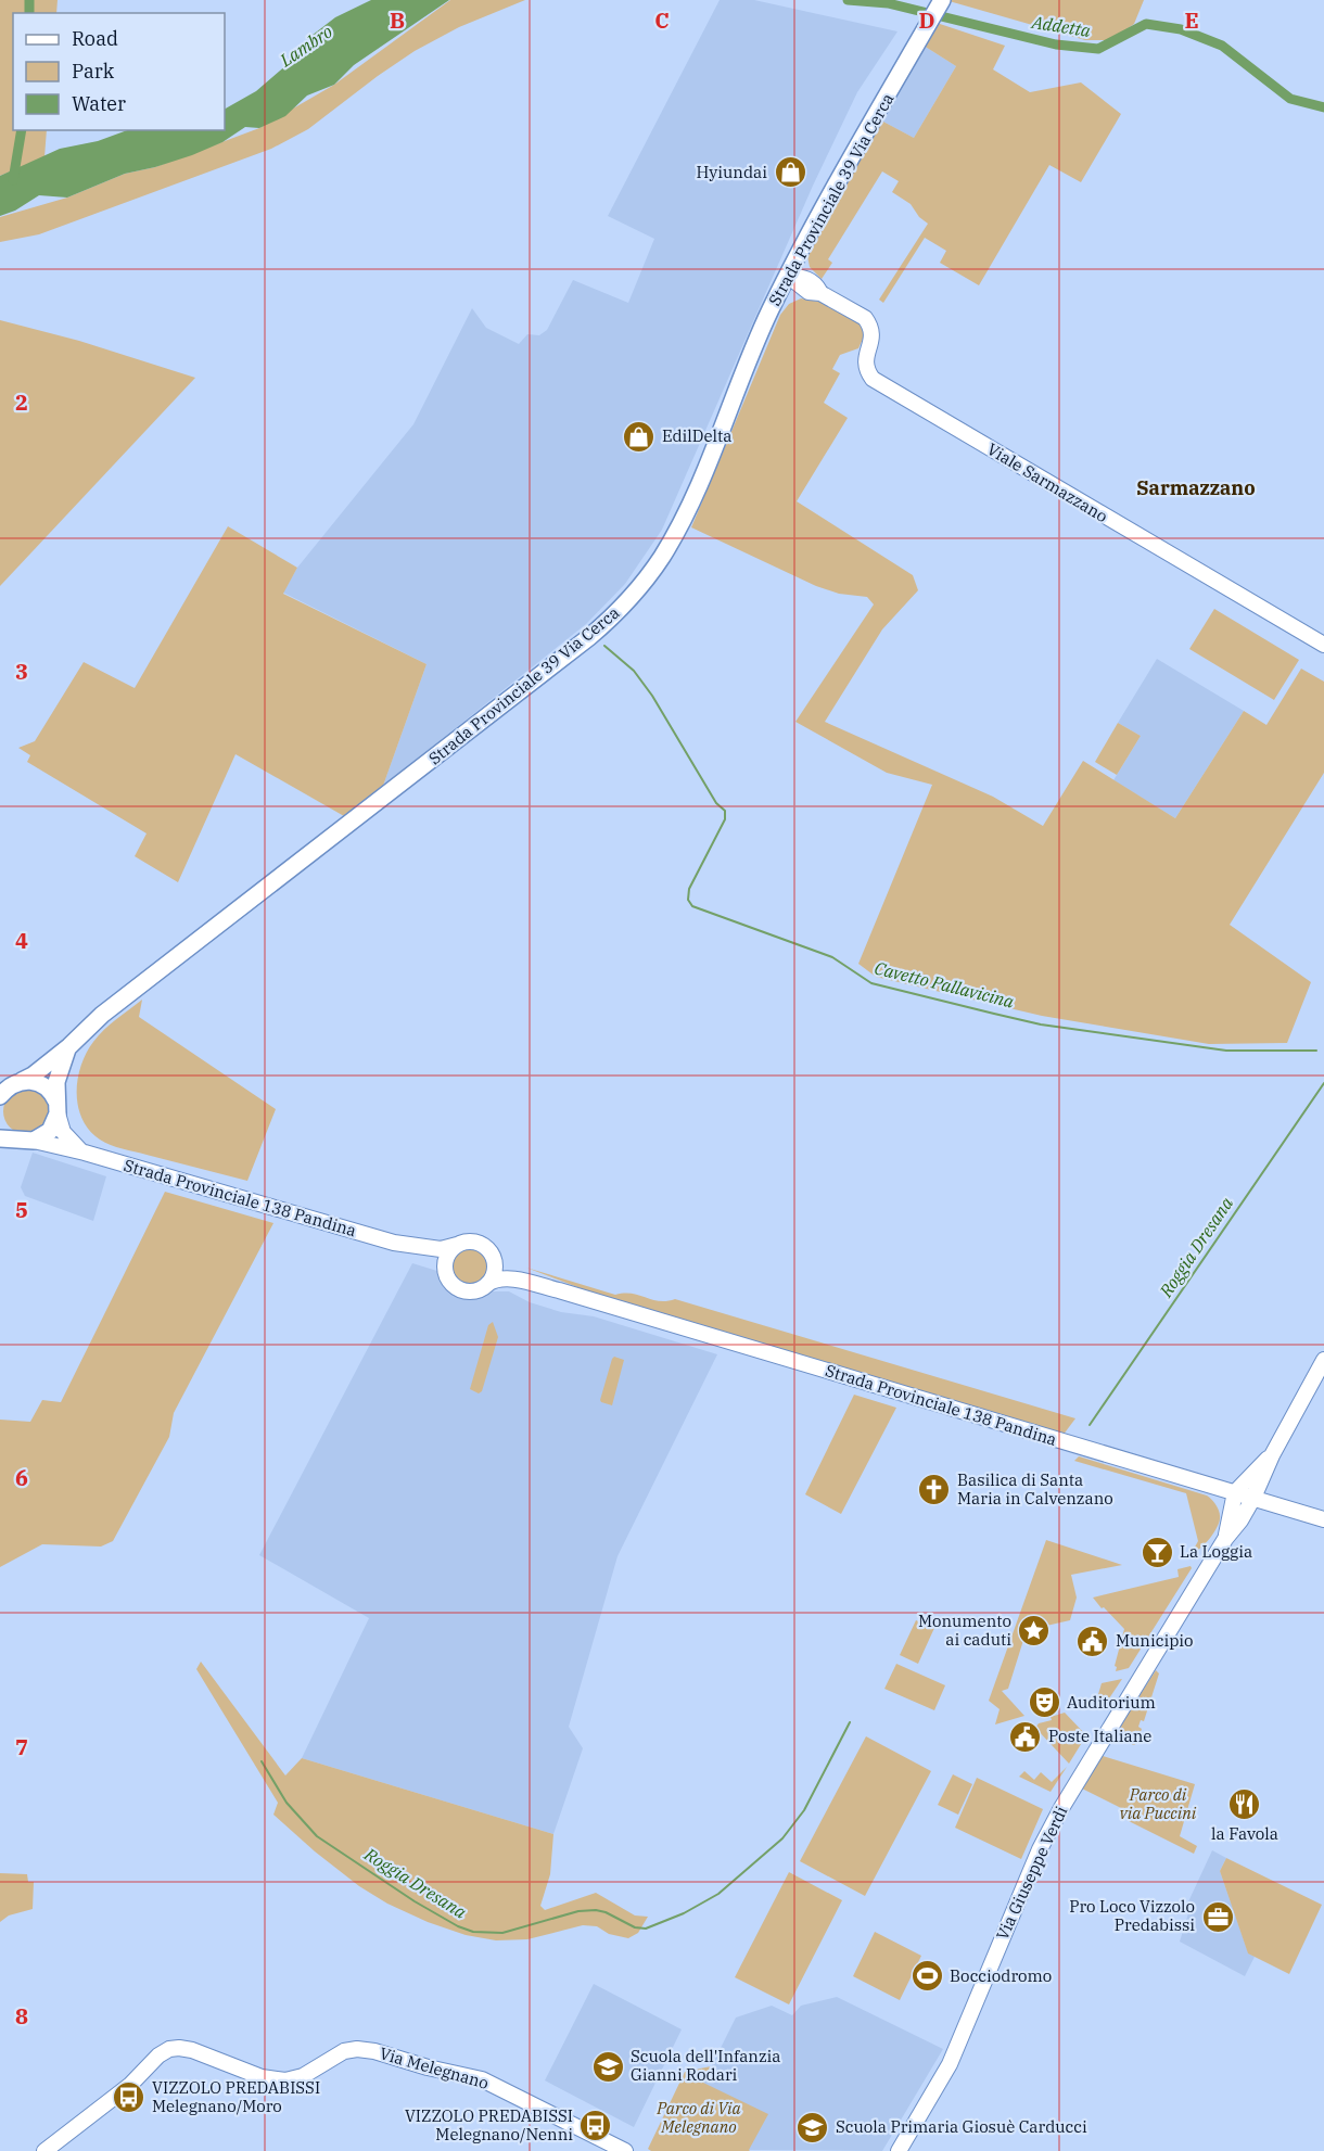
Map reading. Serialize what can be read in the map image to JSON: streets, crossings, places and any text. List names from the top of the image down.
{
  "streets": {
    "main road": ["Strada Provinciale 39 Via Cerca"],
    "street": [
      "Viale Sarmazzano",
      "Strada Provinciale 138 Pandina",
      "Via Giuseppe Verdi",
      "Via Melegnano"
    ]
  },
  "crossings": [
    ["Strada Provinciale 39 Via Cerca", "Viale Sarmazzano"],
    ["Strada Provinciale 39 Via Cerca", "Strada Provinciale 138 Pandina"]
  ],
  "districts": ["Sarmazzano"],
  "water": [
    "Addetta",
    "Lambro",
    "Cavetto Pallavicina",
    "Roggia Dresana"
  ],
  "parks": ["Parco di via Puccini", "Parco di Via Melegnano"],
  "places": {
    "shop": ["Hyiundai", "EdilDelta"],
    "church": ["Basilica di Santa Maria in Calvenzano"],
    "bar": ["La Loggia"],
    "place": ["Monumento ai caduti"],
    "public building": ["Municipio", "Poste Italiane"],
    "theatre": ["Auditorium"],
    "restaurant": ["la Favola"],
    "office": ["Pro Loco Vizzolo Predabissi"],
    "sports": ["Bocciodromo"],
    "school or university": ["Scuola dell'Infanzia Gianni Rodari", "Scuola Primaria Giosuè Carducci"],
    "bus stop": ["VIZZOLO PREDABISSI Melegnano/Moro", "VIZZOLO PREDABISSI Melegnano/Nenni"]
  },
  "legend": ["Road", "Park", "Water"],
  "grid": {
    "columns": [
      "B",
      "C",
      "D",
      "E"
    ],
    "rows": [
      "2",
      "3",
      "4",
      "5",
      "6",
      "7",
      "8"
    ]
  }
}
